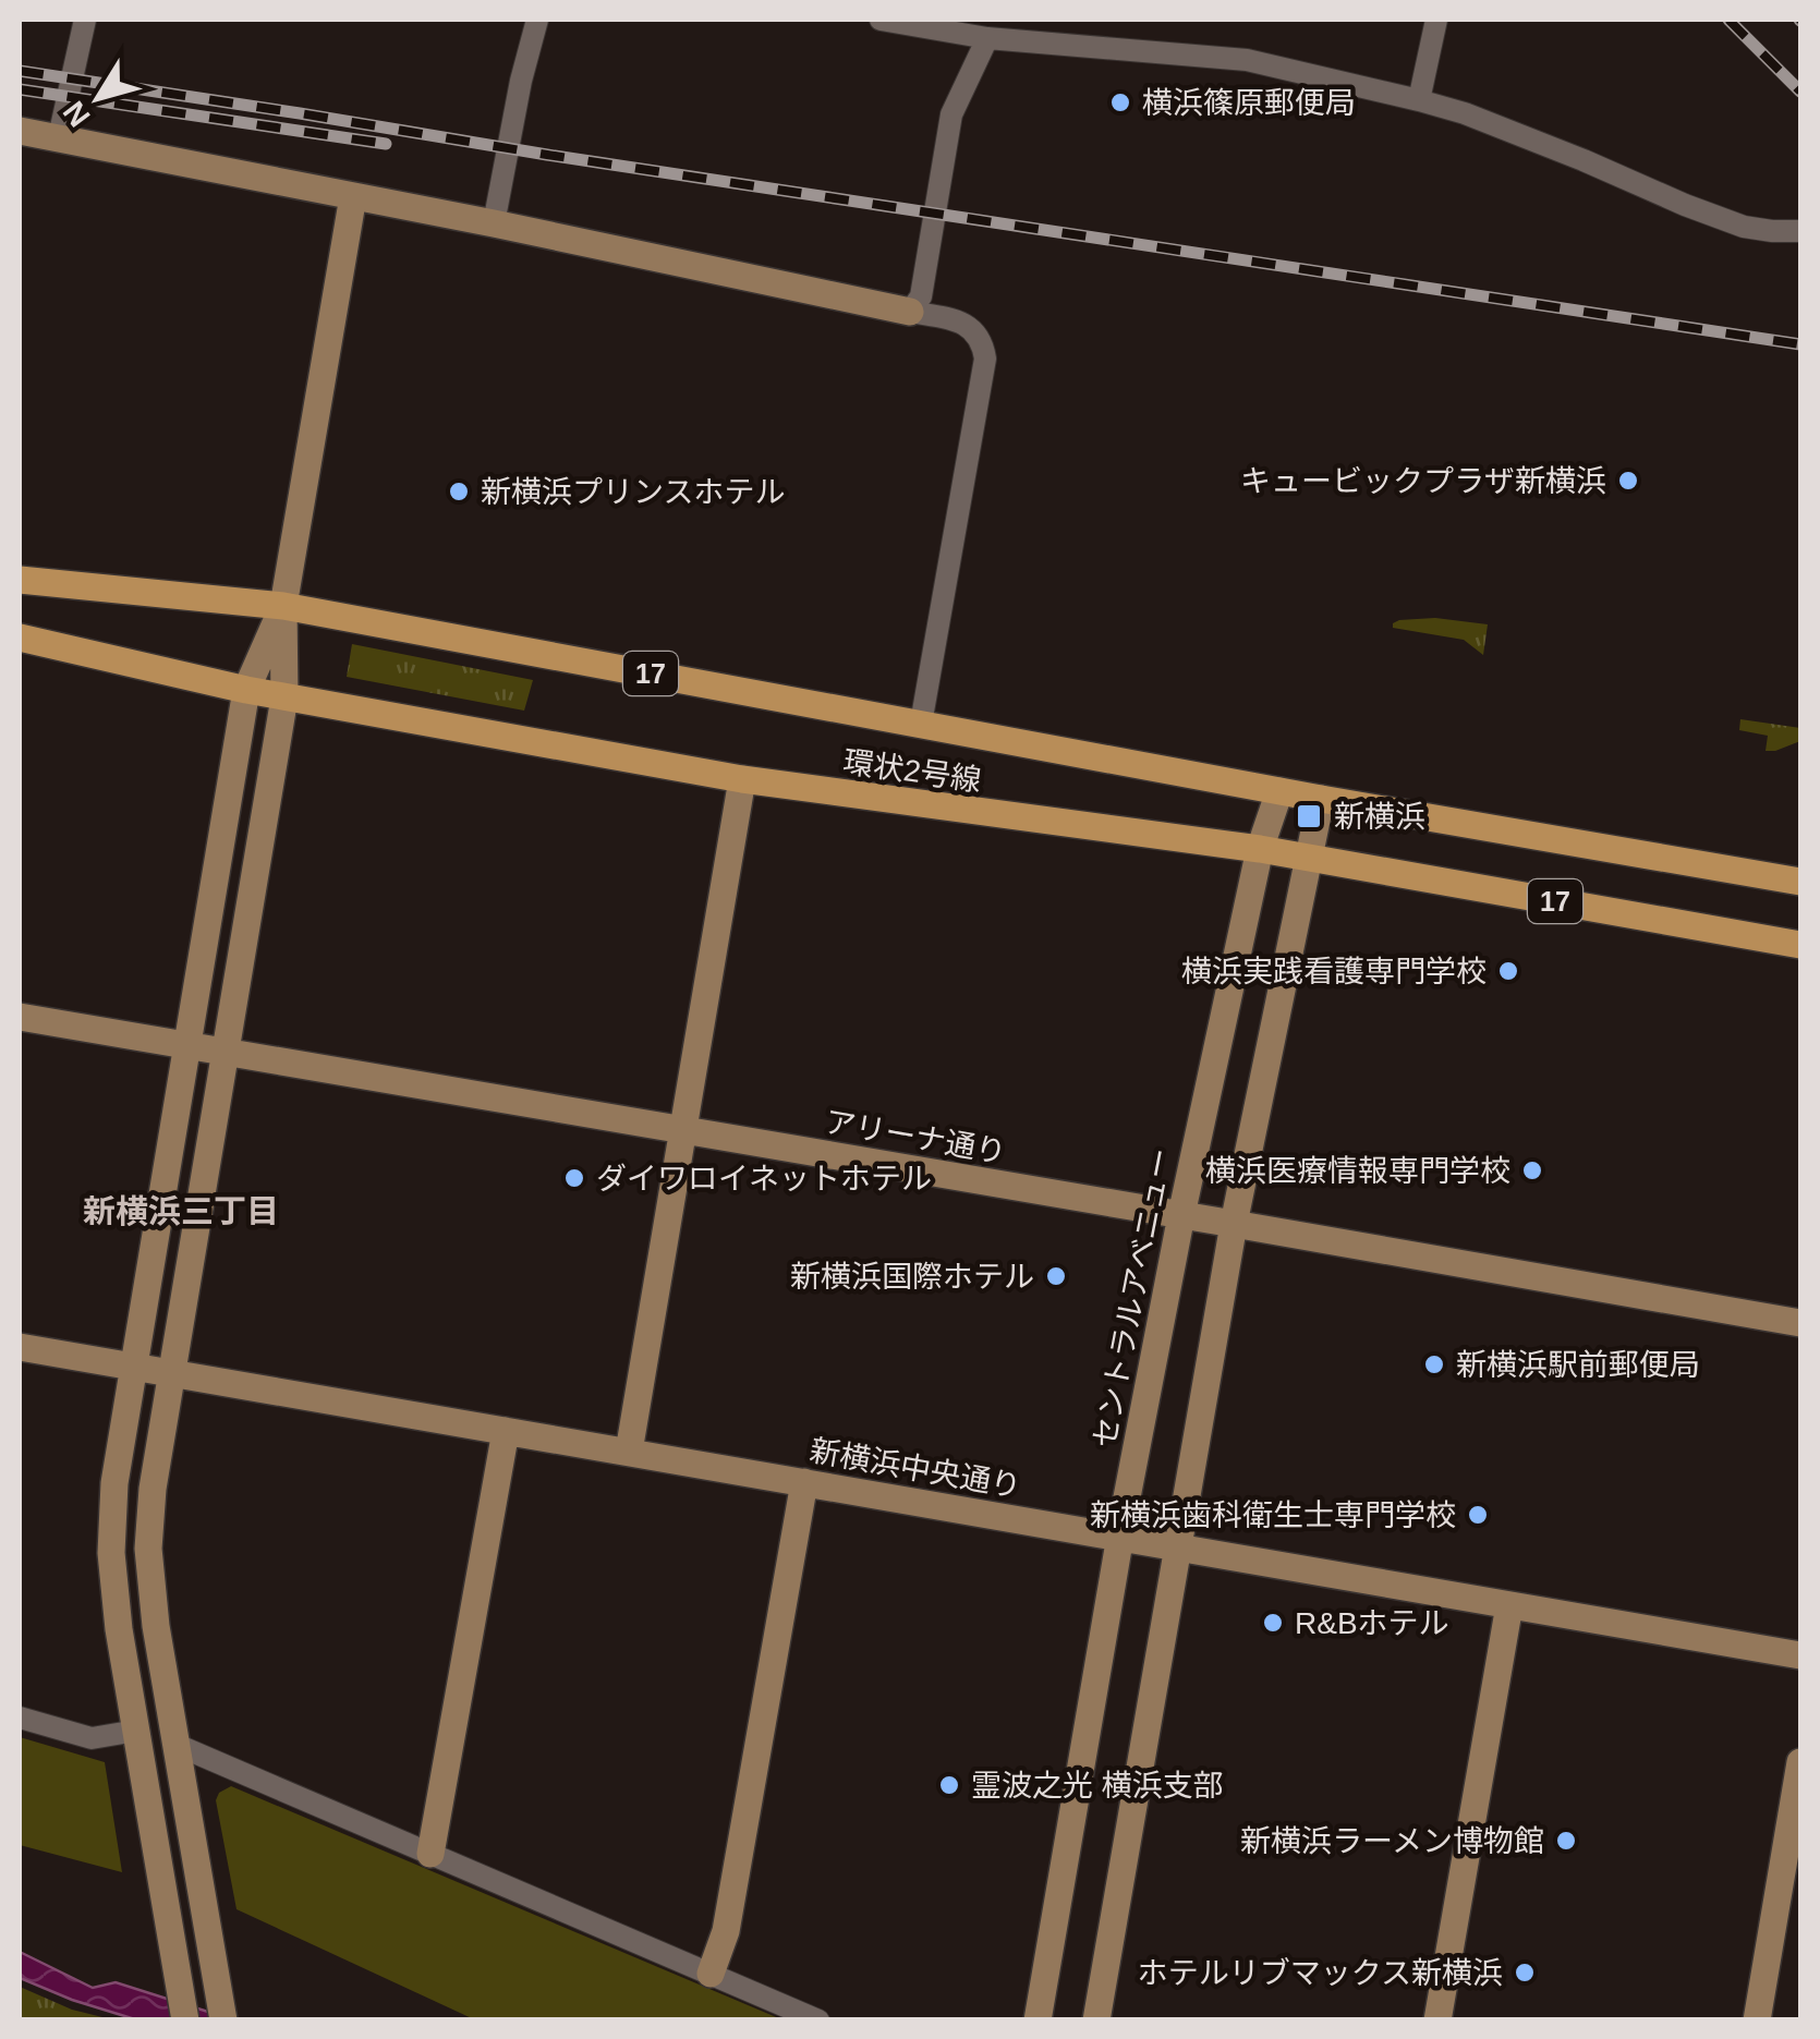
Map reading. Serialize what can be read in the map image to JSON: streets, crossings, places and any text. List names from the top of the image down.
{
  "streets": {
    "main road": ["17", "環状2号線"],
    "street": ["アリーナ通り", "セントラルアベニュー", "新横浜中央通り"]
  },
  "crossings": [
    ["環状2号線", "セントラルアベニュー"],
    ["アリーナ通り", "セントラルアベニュー"],
    ["セントラルアベニュー", "新横浜中央通り"]
  ],
  "districts": ["新横浜三丁目"],
  "places": {
    "other": [
      "横浜篠原郵便局",
      "キュービックプラザ新横浜",
      "新横浜プリンスホテル",
      "横浜実践看護専門学校",
      "横浜医療情報専門学校",
      "ダイワロイネットホテル",
      "新横浜国際ホテル",
      "新横浜駅前郵便局",
      "新横浜歯科衛生士専門学校",
      "R&Bホテル",
      "霊波之光 横浜支部",
      "新横浜ラーメン博物館",
      "ホテルリブマックス新横浜"
    ],
    "transit": ["新横浜"]
  },
  "north": "bottom left"
}
